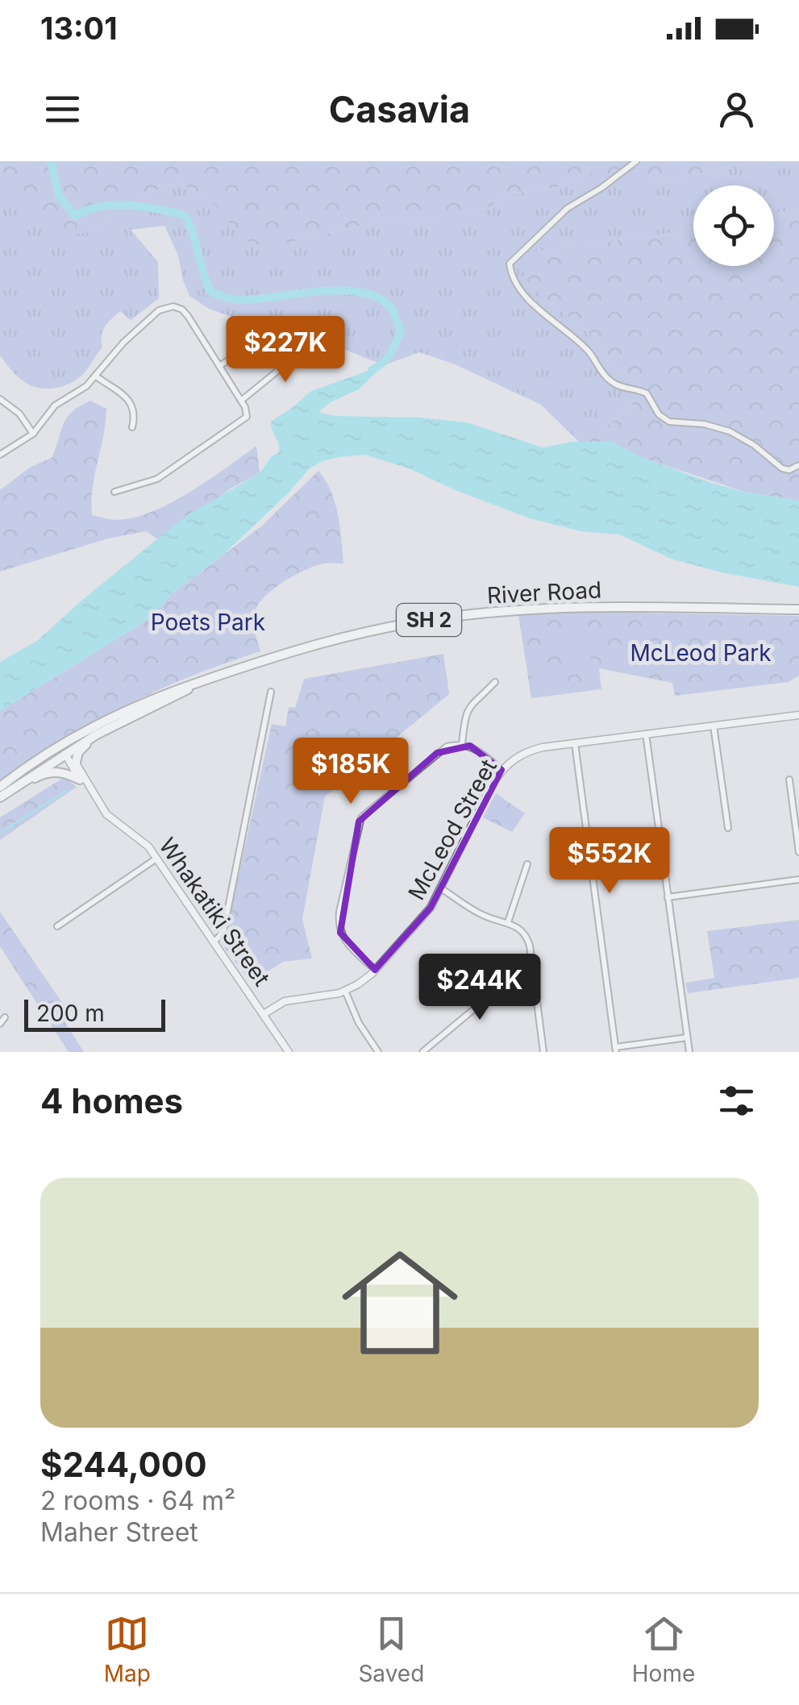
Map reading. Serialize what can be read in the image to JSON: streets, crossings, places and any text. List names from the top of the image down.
{
  "streets": {
    "highway": ["River Road", "SH 2"],
    "street": ["McLeod Street", "Whakatiki Street"]
  },
  "crossings": [
    ["River Road", "Whakatiki Street"],
    ["McLeod Street", "Whakatiki Street"]
  ],
  "parks": ["Poets Park", "McLeod Park"],
  "scale_bar": "200 m",
  "page": {
    "status": "13:01",
    "header": "Casavia",
    "price": [
      "$227K",
      "$185K",
      "$552K",
      "$244K"
    ],
    "scale": "200 m",
    "heading": "4 homes",
    "list": [
      {
        "name": "$244,000",
        "note": "2 rooms · 64 m² · Maher Street"
      }
    ],
    "tabs": ["Map", "Saved", "Home"]
  }
}
